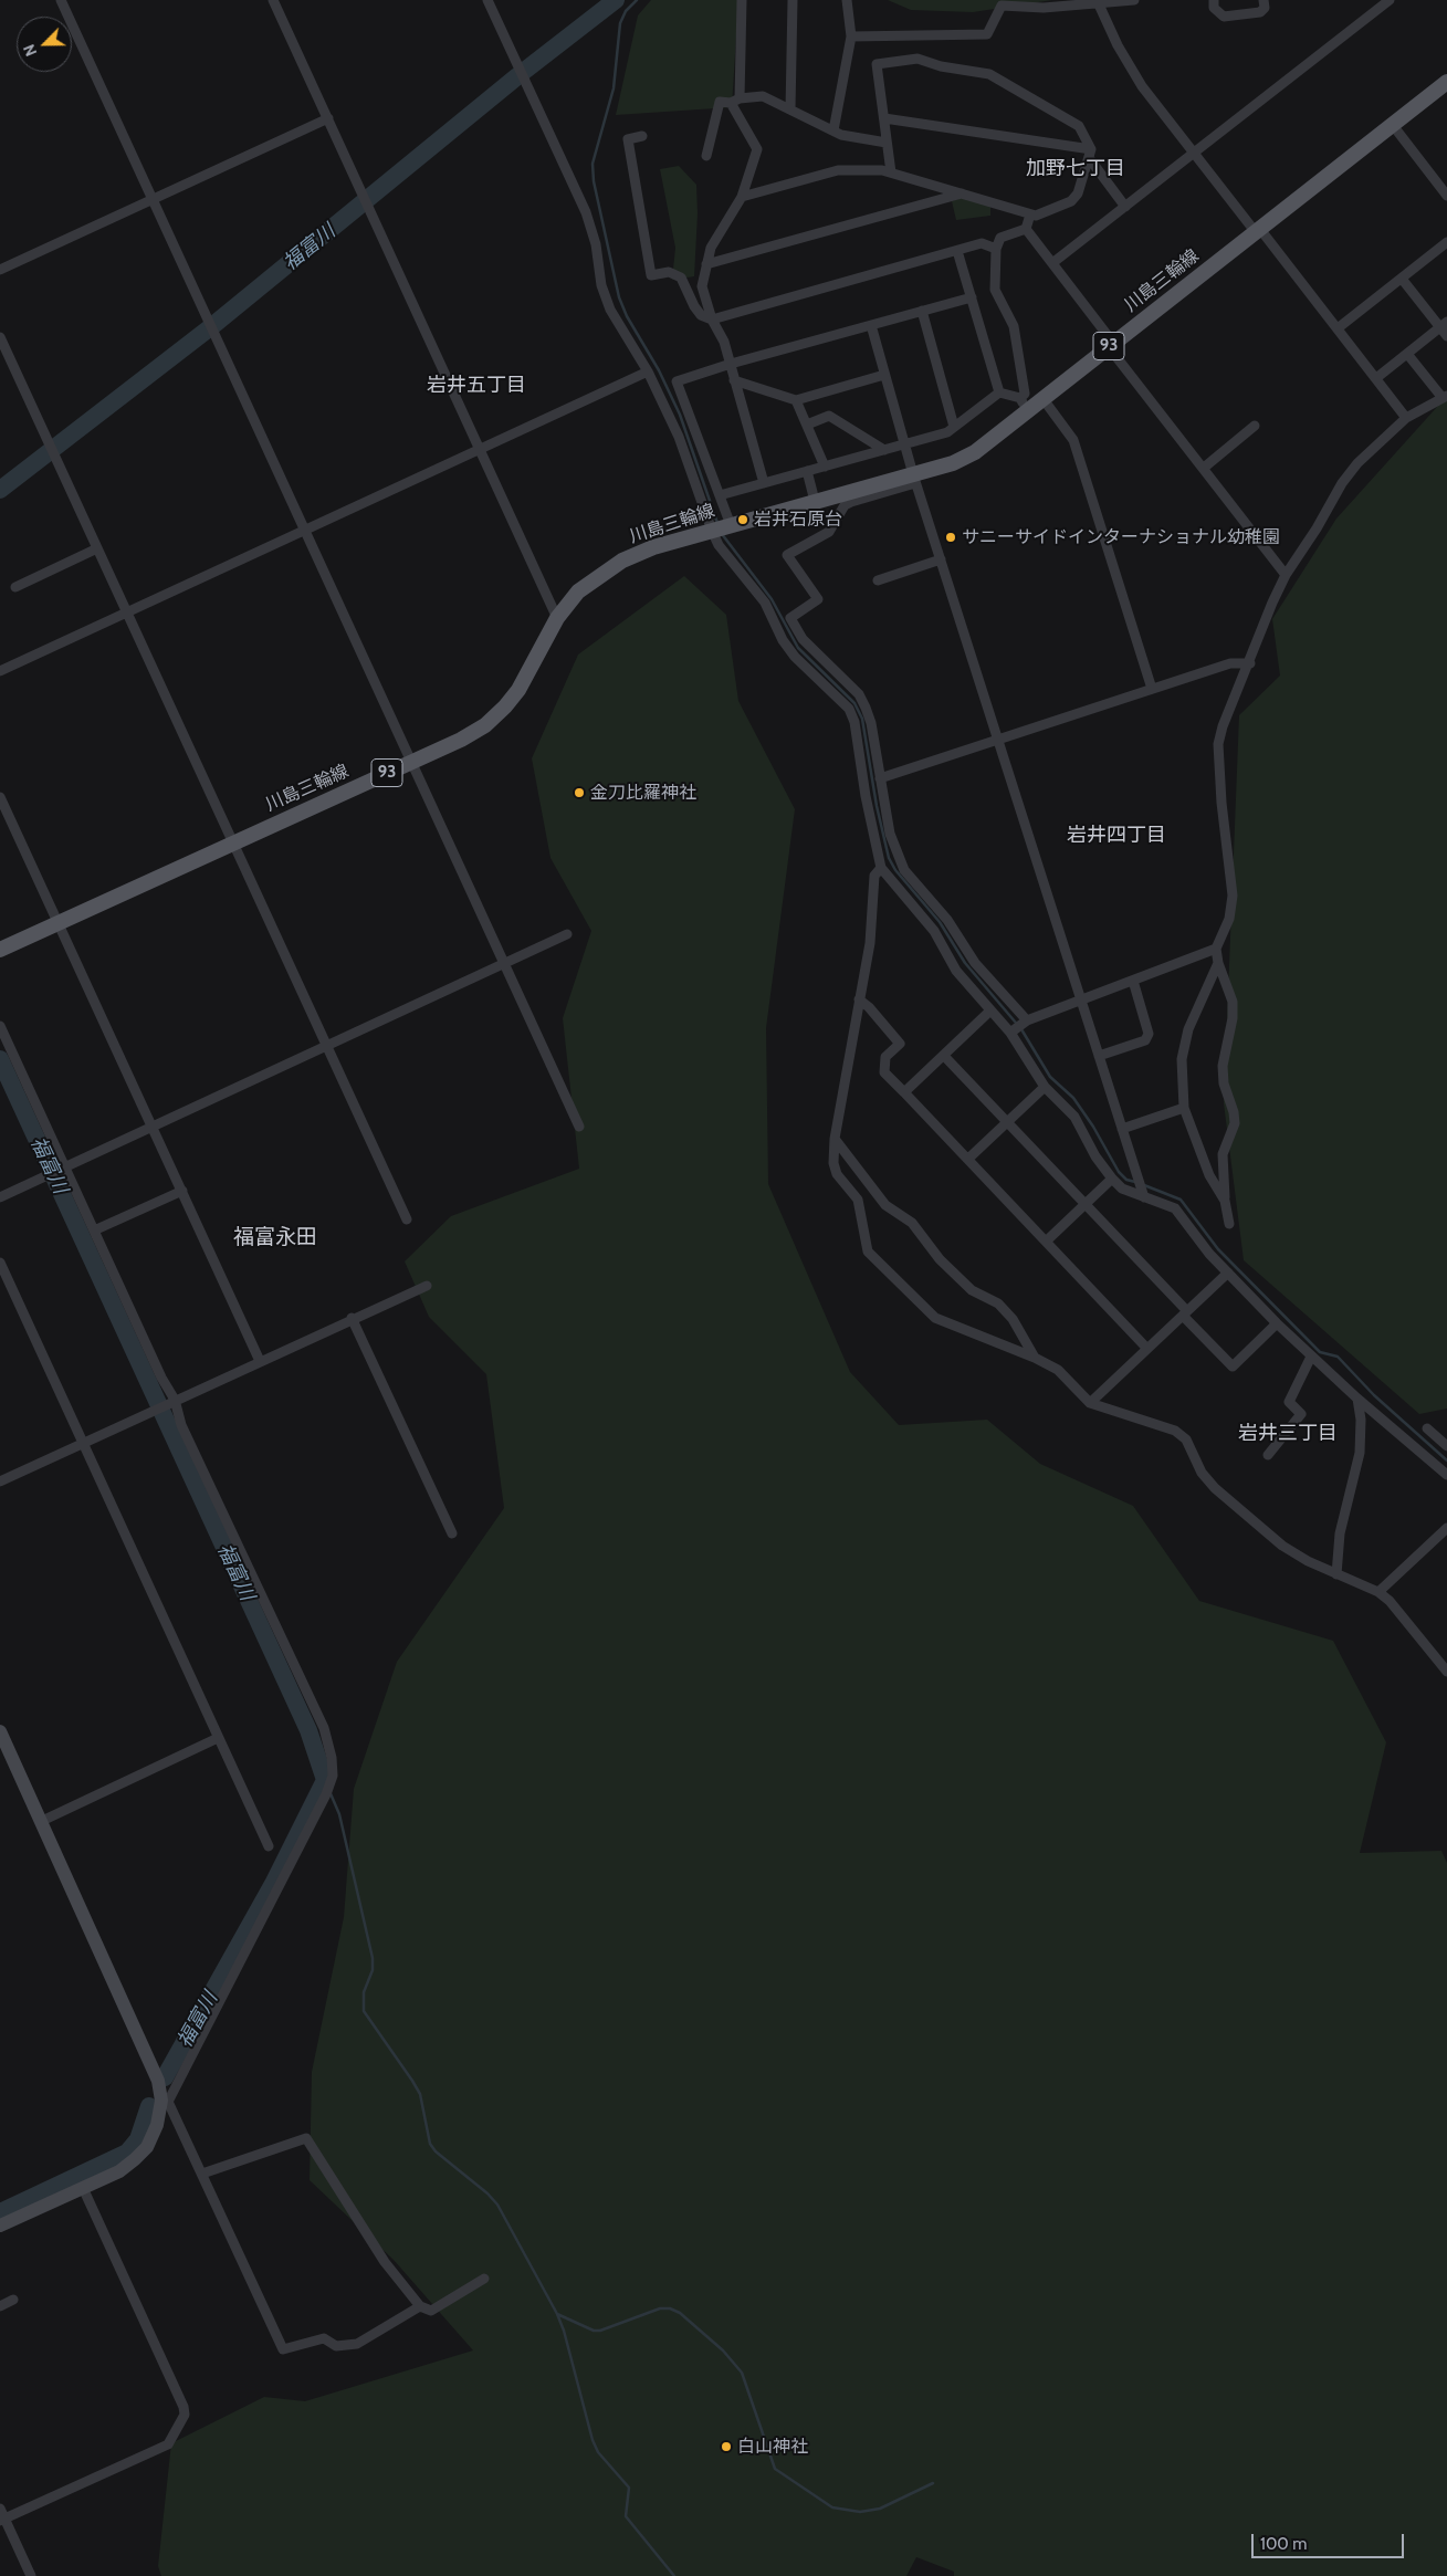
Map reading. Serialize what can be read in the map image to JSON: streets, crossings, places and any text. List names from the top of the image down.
{
  "streets": {
    "main road": ["川島三輪線", "93"]
  },
  "districts": [
    "加野七丁目",
    "岩井五丁目",
    "岩井四丁目",
    "福富永田",
    "岩井三丁目"
  ],
  "water": ["福富川"],
  "places": [
    "岩井石原台",
    "サニーサイドインターナショナル幼稚園",
    "金刀比羅神社",
    "白山神社"
  ],
  "scale_bar": "100 m",
  "north": "bottom left"
}
